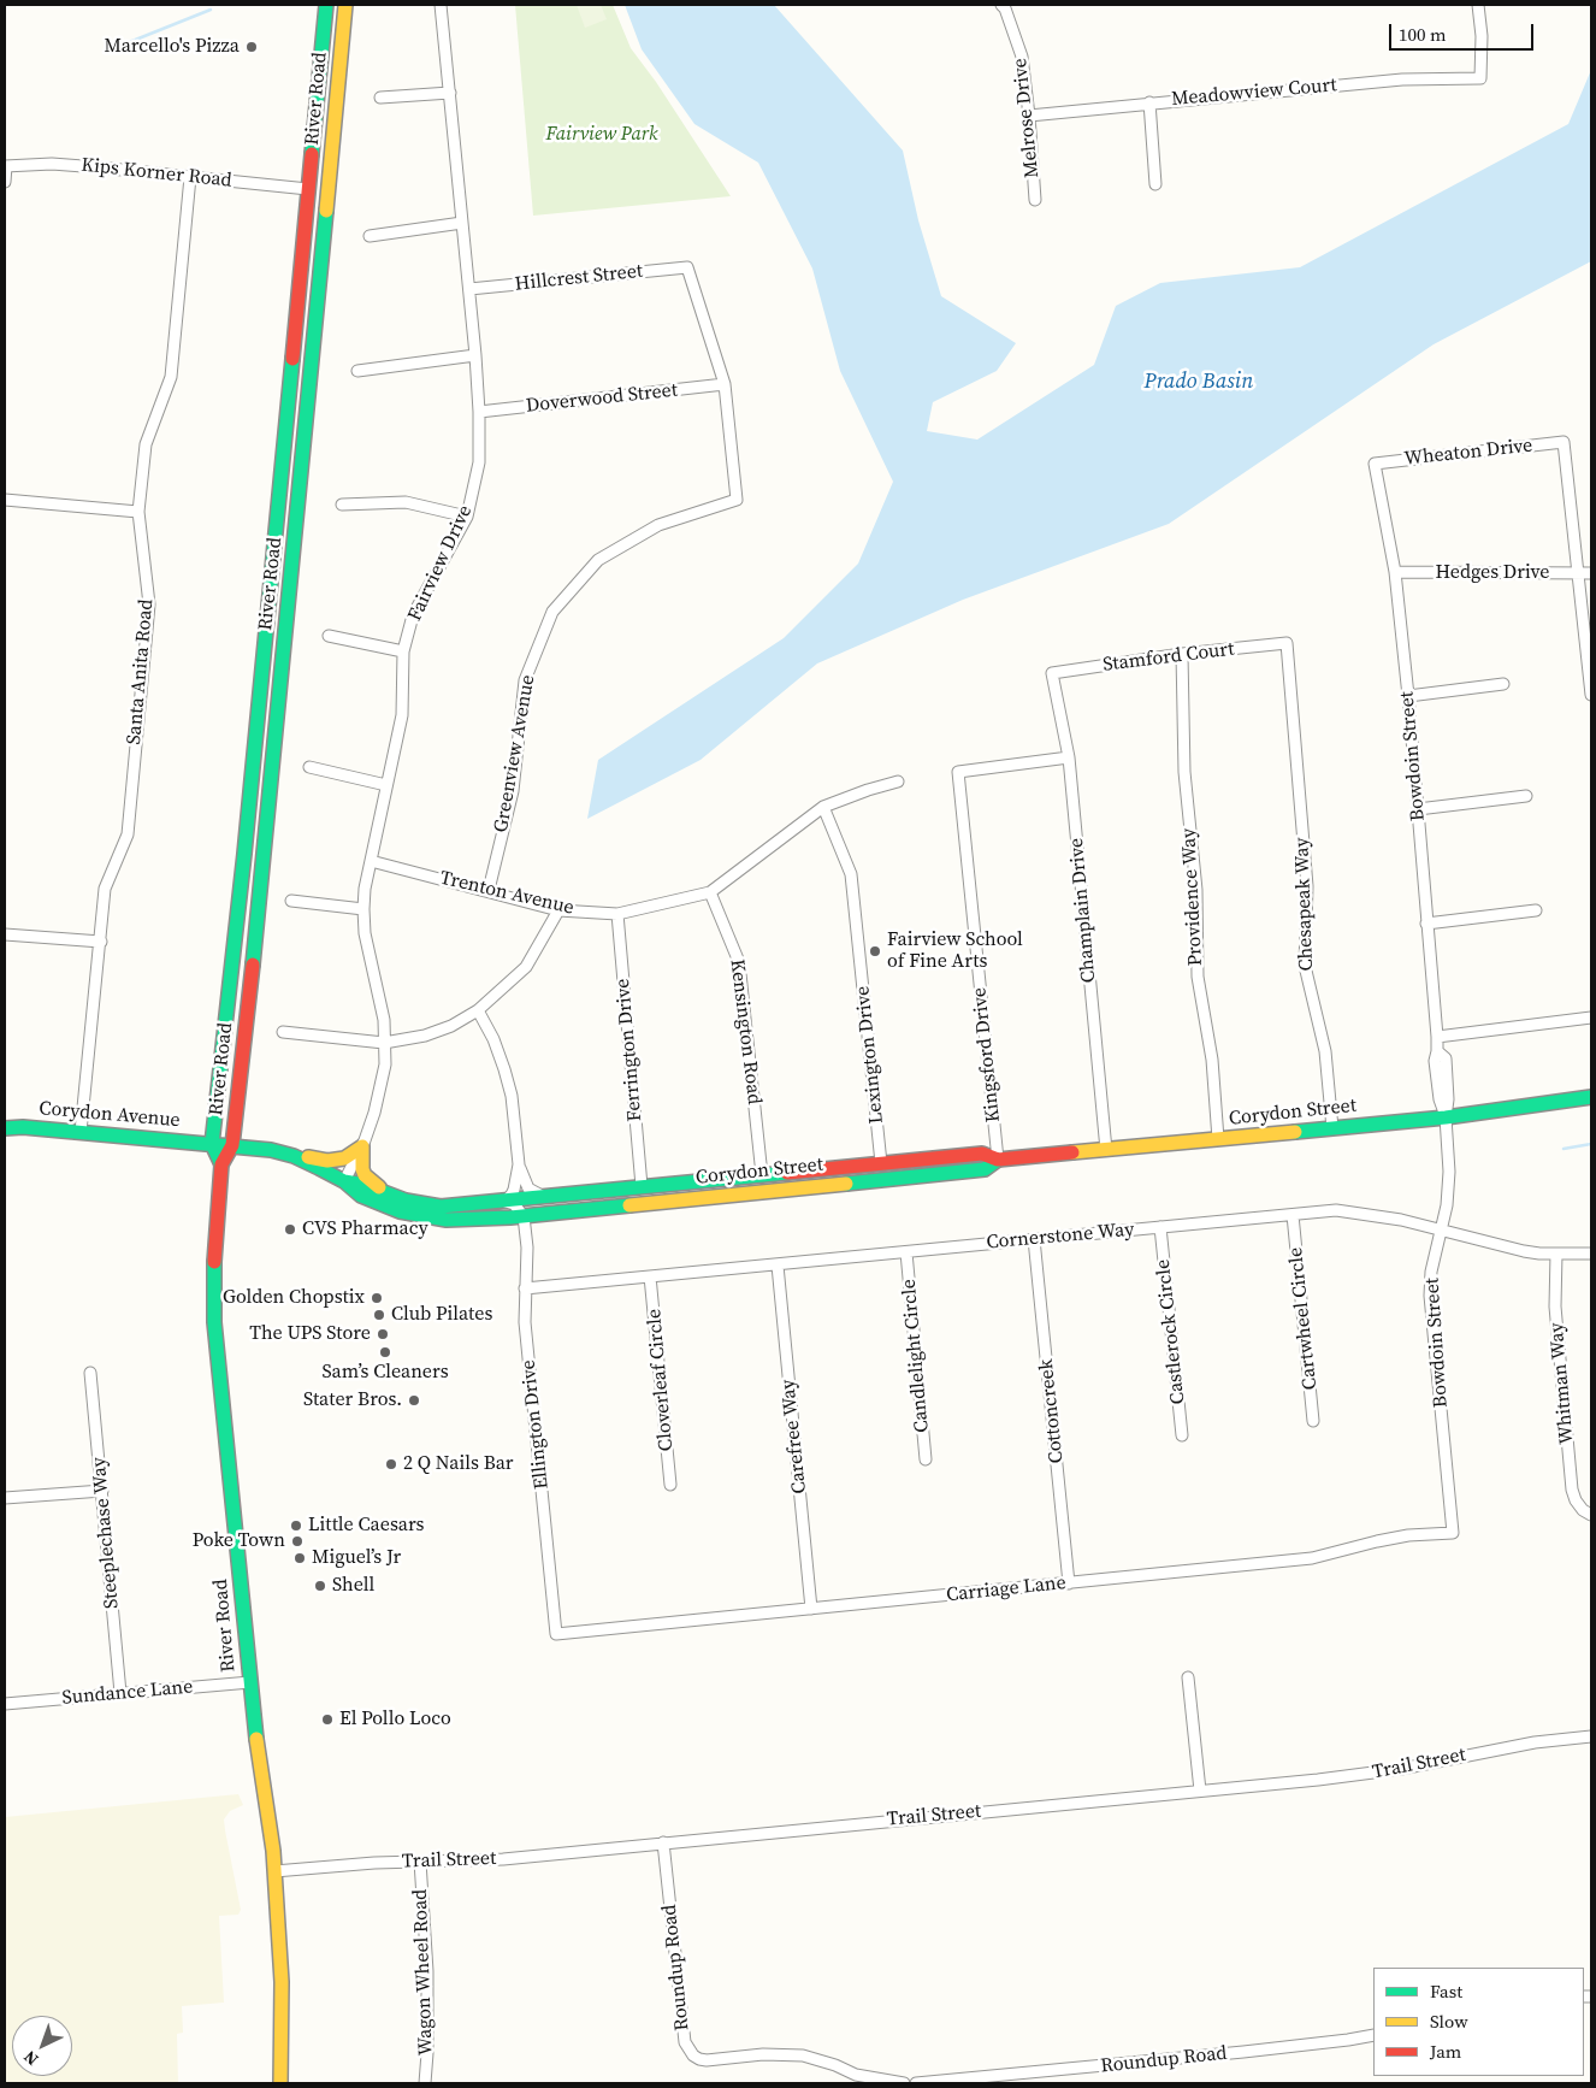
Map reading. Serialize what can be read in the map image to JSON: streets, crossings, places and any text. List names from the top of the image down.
{
  "streets": {
    "main road": ["River Road", "Corydon Street", "Corydon Avenue"],
    "street": [
      "Meadowview Court",
      "Melrose Drive",
      "Kips Korner Road",
      "Hillcrest Street",
      "Doverwood Street",
      "Wheaton Drive",
      "Fairview Drive",
      "Hedges Drive",
      "Stamford Court",
      "Santa Anita Road",
      "Greenview Avenue",
      "Bowdoin Street",
      "Trenton Avenue",
      "Providence Way",
      "Chesapeak Way",
      "Champlain Drive",
      "Kensington Road",
      "Ferrington Drive",
      "Lexington Drive",
      "Kingsford Drive",
      "Cornerstone Way",
      "Cartwheel Circle",
      "Castlerock Circle",
      "Candlelight Circle",
      "Cloverleaf Circle",
      "Whitman Way",
      "Cottoncreek",
      "Ellington Drive",
      "Carefree Way",
      "Steeplechase Way",
      "Carriage Lane",
      "Sundance Lane",
      "Trail Street",
      "Roundup Road",
      "Wagon Wheel Road"
    ]
  },
  "crossings": [
    ["Meadowview Court", "Melrose Drive"],
    ["River Road", "Kips Korner Road"],
    ["River Road", "Corydon Street"],
    ["River Road", "Corydon Avenue"],
    ["River Road", "Sundance Lane"],
    ["River Road", "Trail Street"],
    ["Kips Korner Road", "Santa Anita Road"],
    ["Hillcrest Street", "Fairview Drive"],
    ["Hillcrest Street", "Greenview Avenue"],
    ["Doverwood Street", "Fairview Drive"],
    ["Doverwood Street", "Greenview Avenue"],
    ["Wheaton Drive", "Hedges Drive"],
    ["Wheaton Drive", "Bowdoin Street"],
    ["Fairview Drive", "Trenton Avenue"],
    ["Fairview Drive", "Corydon Street"],
    ["Hedges Drive", "Bowdoin Street"],
    ["Stamford Court", "Providence Way"],
    ["Stamford Court", "Chesapeak Way"],
    ["Stamford Court", "Champlain Drive"],
    ["Santa Anita Road", "Corydon Avenue"],
    ["Greenview Avenue", "Trenton Avenue"],
    ["Bowdoin Street", "Corydon Street"],
    ["Bowdoin Street", "Cornerstone Way"],
    ["Bowdoin Street", "Carriage Lane"],
    ["Trenton Avenue", "Kensington Road"],
    ["Trenton Avenue", "Ferrington Drive"],
    ["Trenton Avenue", "Lexington Drive"],
    ["Providence Way", "Corydon Street"],
    ["Chesapeak Way", "Corydon Street"],
    ["Champlain Drive", "Kingsford Drive"],
    ["Champlain Drive", "Corydon Street"],
    ["Kensington Road", "Corydon Street"],
    ["Ferrington Drive", "Corydon Street"],
    ["Lexington Drive", "Corydon Street"],
    ["Kingsford Drive", "Corydon Street"],
    ["Corydon Street", "Corydon Avenue"],
    ["Corydon Street", "Ellington Drive"],
    ["Cornerstone Way", "Cartwheel Circle"],
    ["Cornerstone Way", "Castlerock Circle"],
    ["Cornerstone Way", "Candlelight Circle"],
    ["Cornerstone Way", "Cloverleaf Circle"],
    ["Cornerstone Way", "Whitman Way"],
    ["Cornerstone Way", "Cottoncreek"],
    ["Cornerstone Way", "Ellington Drive"],
    ["Cornerstone Way", "Carefree Way"],
    ["Cottoncreek", "Carriage Lane"],
    ["Ellington Drive", "Carriage Lane"],
    ["Carefree Way", "Carriage Lane"],
    ["Steeplechase Way", "Sundance Lane"],
    ["Trail Street", "Roundup Road"],
    ["Trail Street", "Wagon Wheel Road"]
  ],
  "water": ["Prado Basin"],
  "parks": ["Fairview Park"],
  "places": [
    "Marcello's Pizza",
    "Fairview School of Fine Arts",
    "CVS Pharmacy",
    "Golden Chopstix",
    "Club Pilates",
    "The UPS Store",
    "Sam’s Cleaners",
    "Stater Bros.",
    "2 Q Nails Bar",
    "Little Caesars",
    "Poke Town",
    "Miguel’s Jr",
    "Shell",
    "El Pollo Loco"
  ],
  "legend": ["Fast", "Slow", "Jam"],
  "scale_bar": "100 m",
  "north": "bottom left"
}
